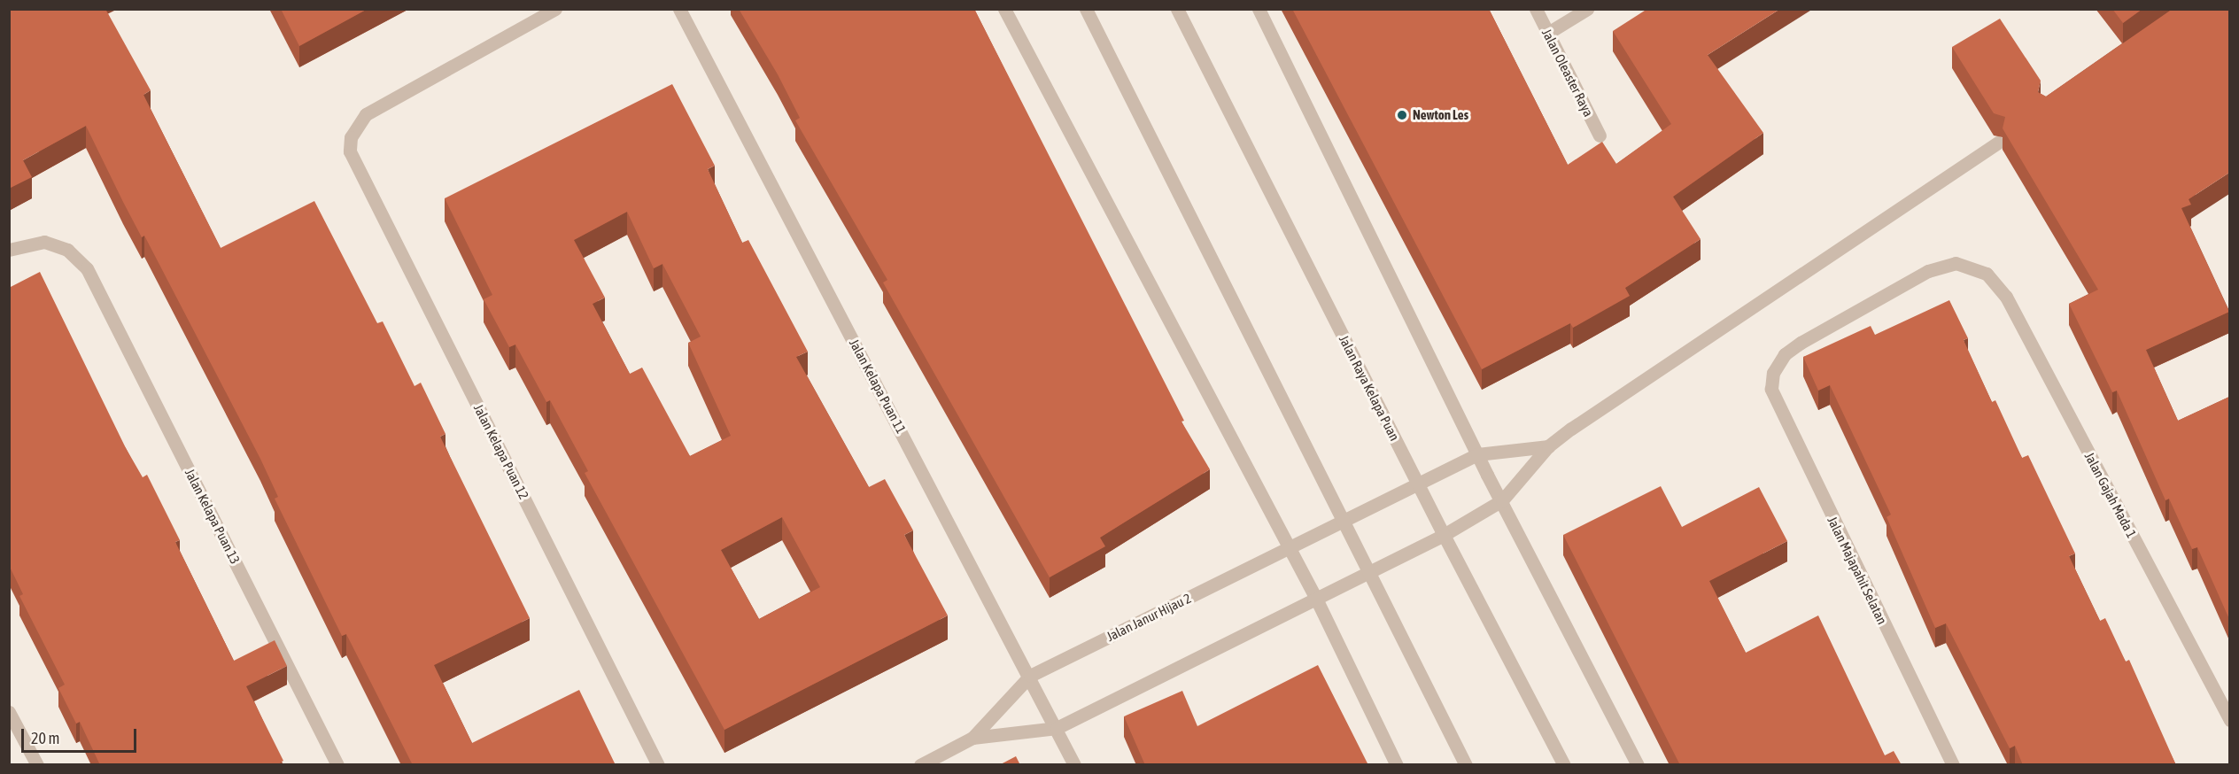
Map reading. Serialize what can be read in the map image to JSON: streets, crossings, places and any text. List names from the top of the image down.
{
  "streets": {
    "street": [
      "Jalan Oleaster Raya",
      "Jalan Kelapa Puan 11",
      "Jalan Raya Kelapa Puan",
      "Jalan Kelapa Puan 12",
      "Jalan Gajah Mada 1",
      "Jalan Kelapa Puan 13",
      "Jalan Majapahit Selatan",
      "Jalan Janur Hijau 2"
    ]
  },
  "crossings": [
    ["Jalan Kelapa Puan 11", "Jalan Janur Hijau 2"],
    ["Jalan Raya Kelapa Puan", "Jalan Janur Hijau 2"],
    ["Jalan Gajah Mada 1", "Jalan Majapahit Selatan"]
  ],
  "places": ["Newton Les"],
  "scale_bar": "20 m"
}
